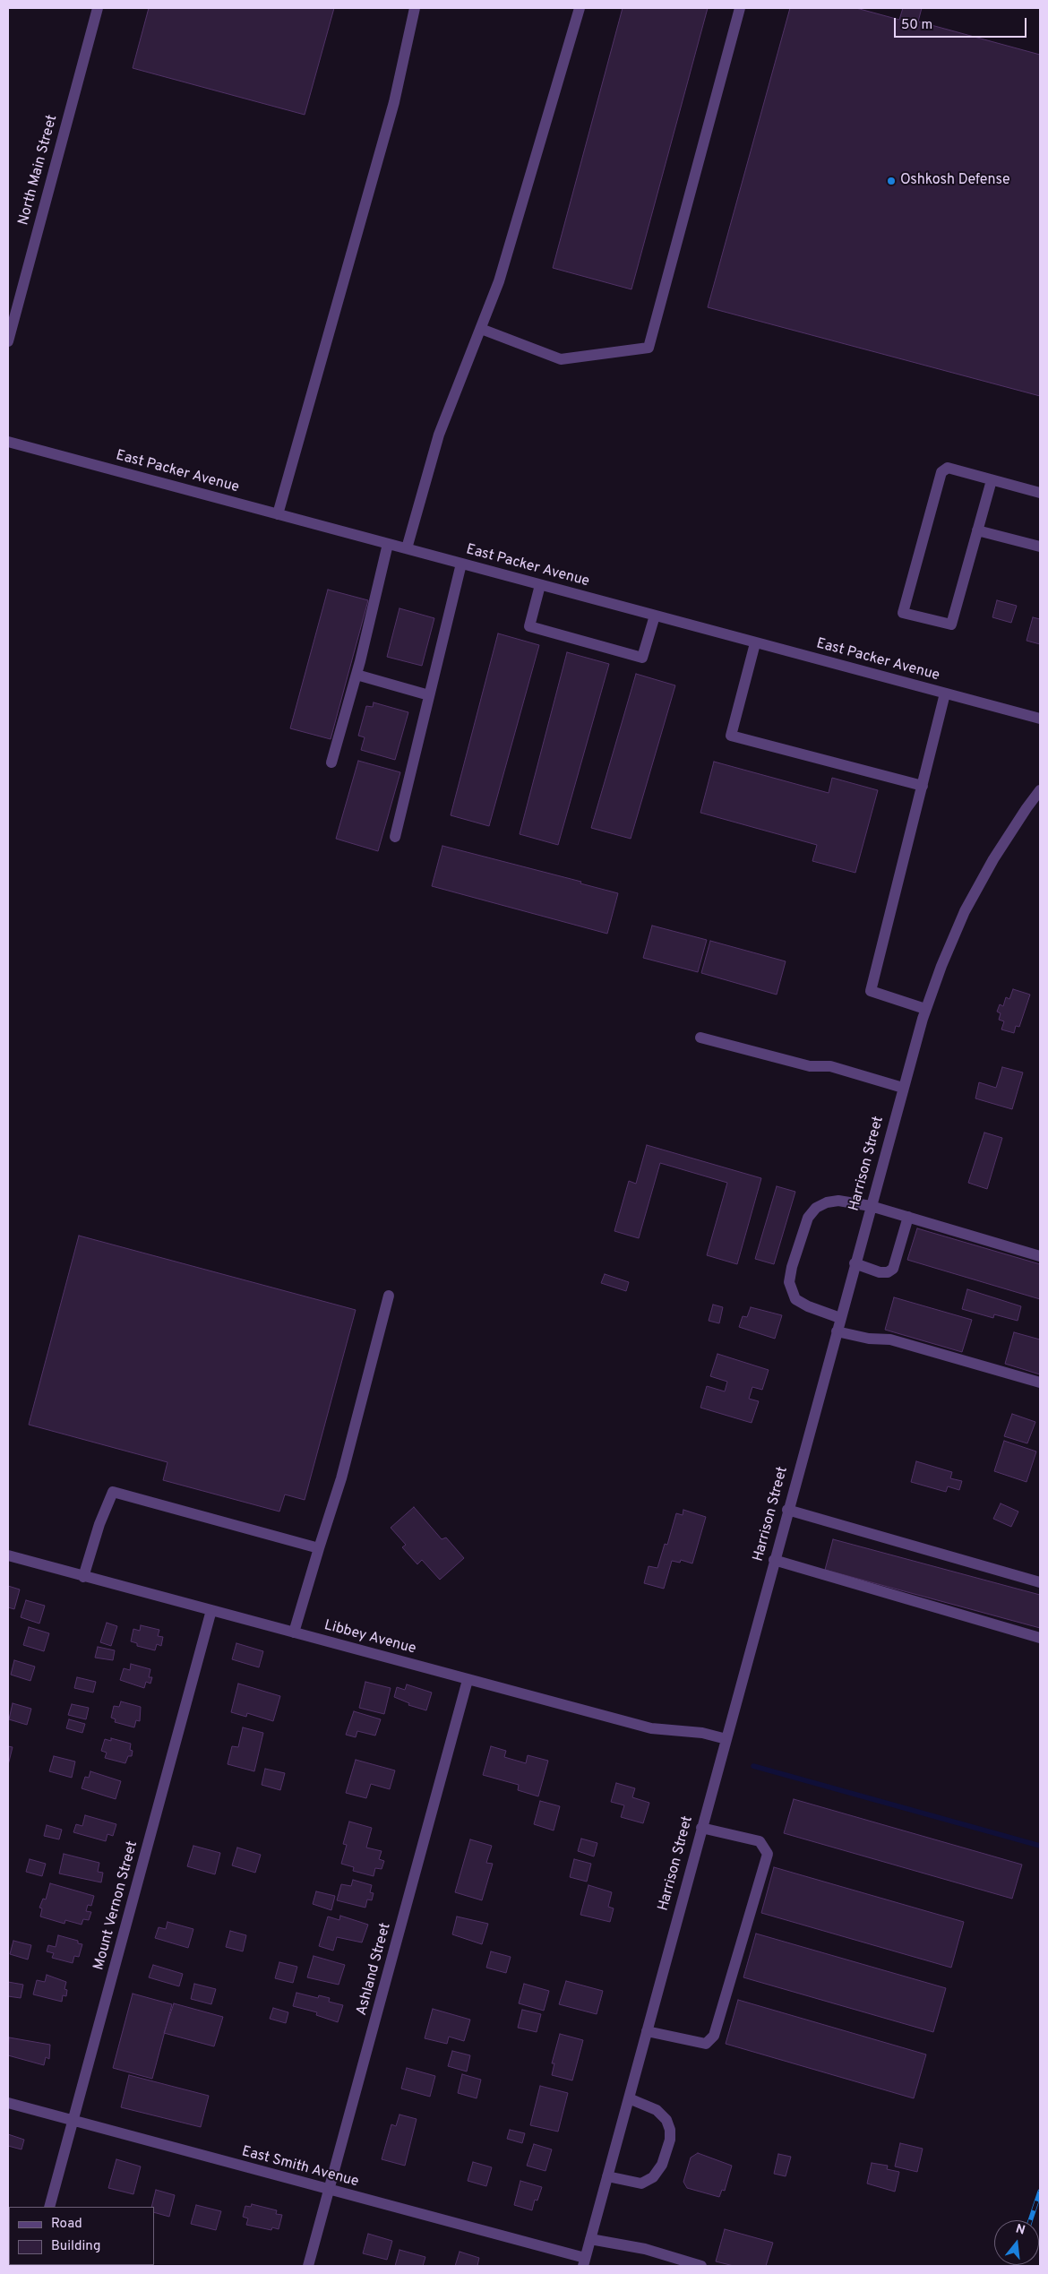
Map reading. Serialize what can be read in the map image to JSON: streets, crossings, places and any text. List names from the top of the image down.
{
  "streets": {
    "street": [
      "North Main Street",
      "East Packer Avenue",
      "Harrison Street",
      "Libbey Avenue",
      "Mount Vernon Street",
      "Ashland Street",
      "East Smith Avenue"
    ]
  },
  "crossings": [
    ["Harrison Street", "Libbey Avenue"],
    ["Harrison Street", "East Smith Avenue"],
    ["Libbey Avenue", "Mount Vernon Street"],
    ["Libbey Avenue", "Ashland Street"],
    ["Mount Vernon Street", "East Smith Avenue"],
    ["Ashland Street", "East Smith Avenue"]
  ],
  "places": ["Oshkosh Defense"],
  "legend": ["Road", "Building"],
  "scale_bar": "50 m",
  "north": "top"
}
